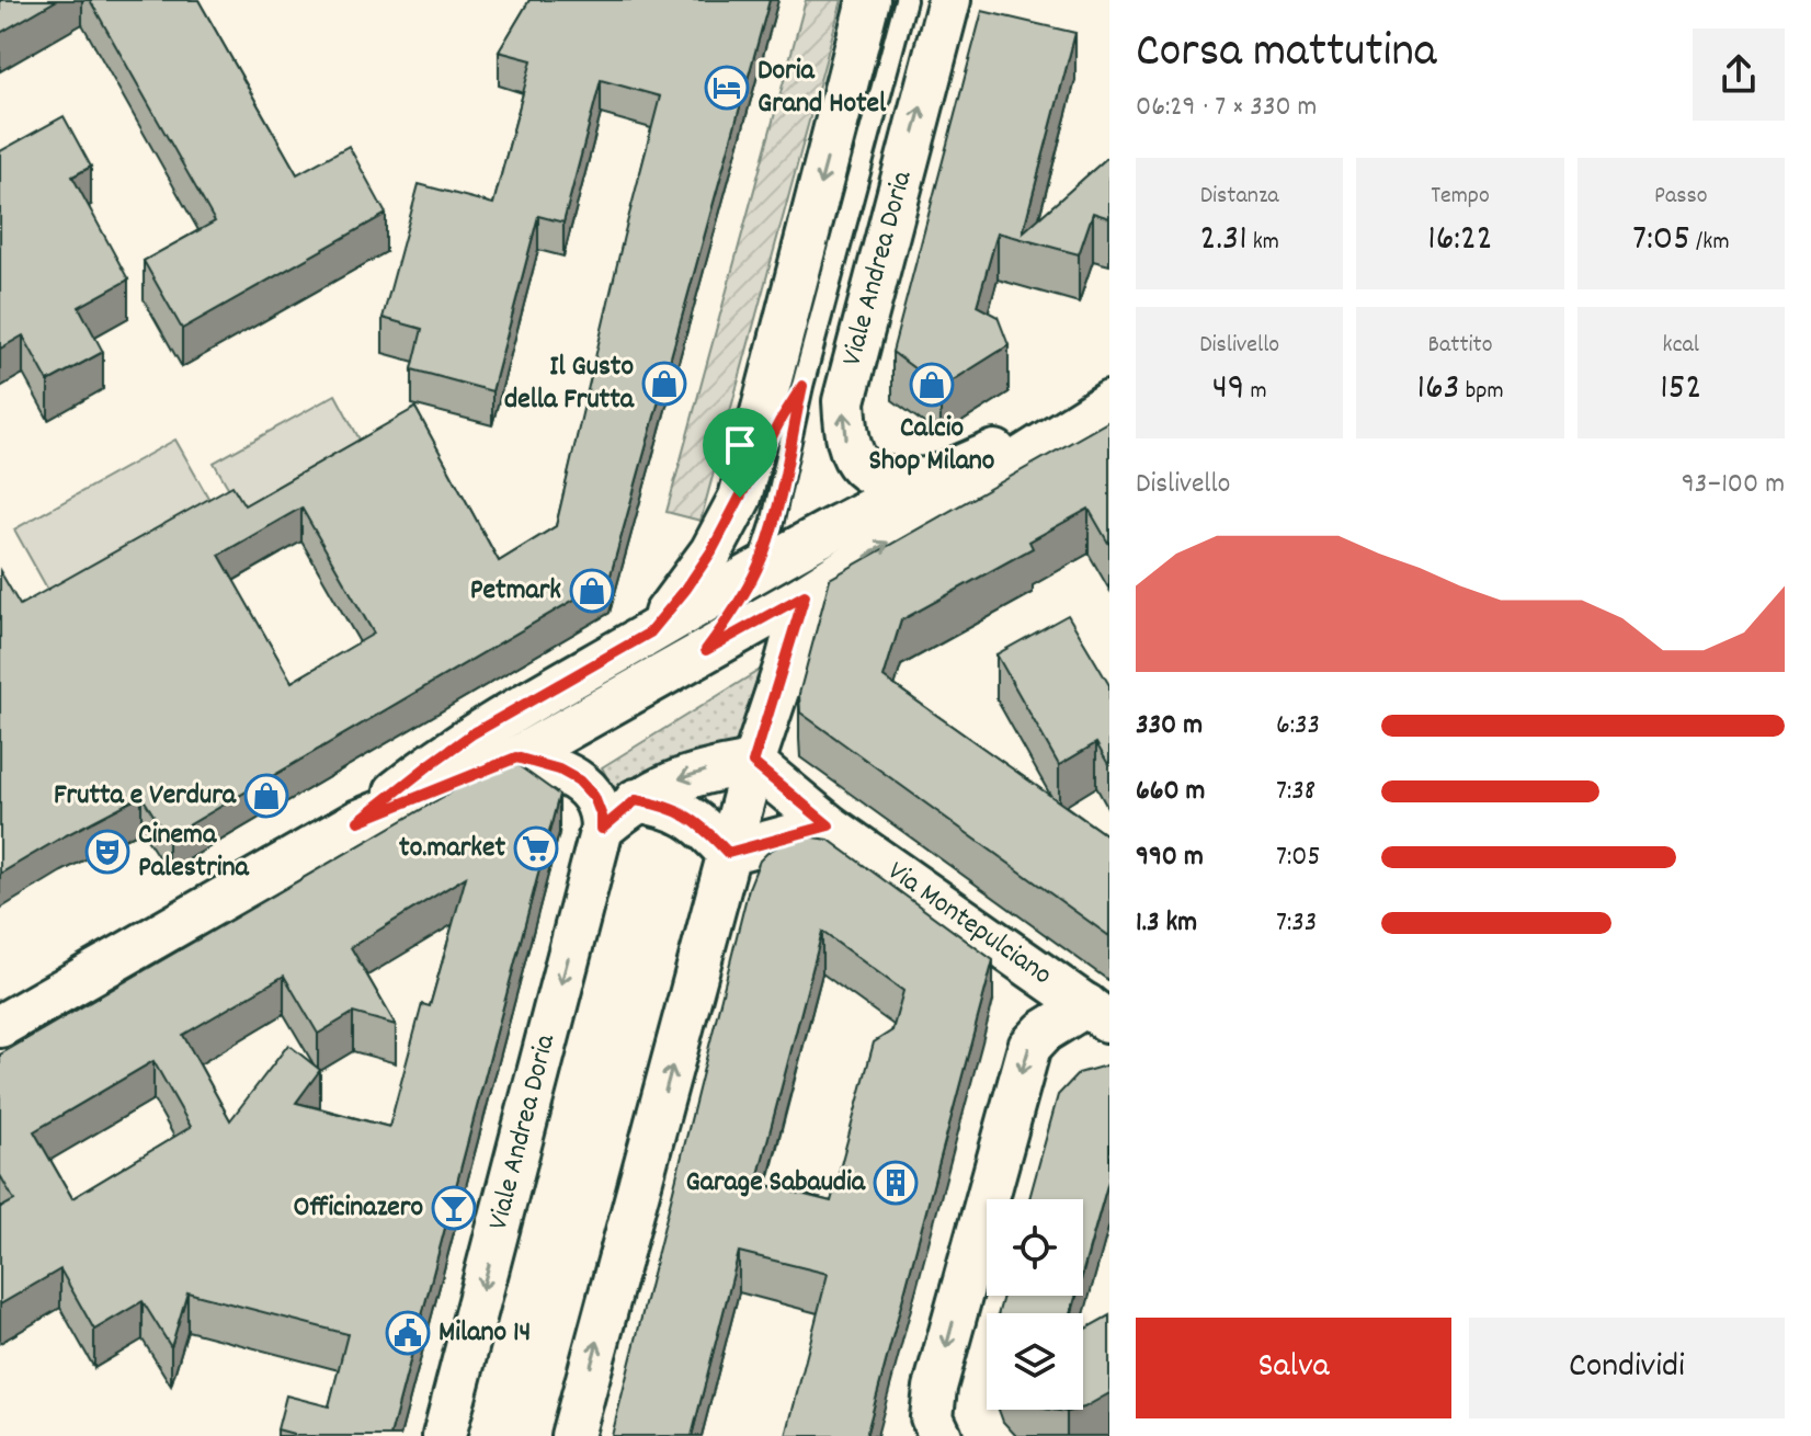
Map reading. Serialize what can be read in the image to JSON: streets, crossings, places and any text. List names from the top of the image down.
{
  "streets": {
    "street": ["Viale Andrea Doria", "Via Montepulciano"]
  },
  "places": {
    "hotel": ["Doria Grand Hotel"],
    "shop": [
      "Il Gusto della Frutta",
      "Calcio Shop Milano",
      "Petmark",
      "Frutta e Verdura"
    ],
    "supermarket": ["to.market"],
    "theatre": ["Cinema Palestrina"],
    "building": ["Garage Sabaudia"],
    "bar": ["Officinazero"],
    "public building": ["Milano 14"]
  },
  "page": {
    "heading": ["Corsa mattutina", "06:29 · 7 × 330 m"],
    "stats": [
      ["Distanza", "2.31 km"],
      ["Tempo", "16:22"],
      ["Passo", "7:05 /km"],
      ["Dislivello", "49 m"],
      ["Battito", "163 bpm"],
      ["kcal", "152"]
    ],
    "chart": ["Dislivello", "93–100 m"],
    "list": [
      {
        "name": "330 m",
        "note": "6:33"
      },
      {
        "name": "660 m",
        "note": "7:38"
      },
      {
        "name": "990 m",
        "note": "7:05"
      },
      {
        "name": "1.3 km",
        "note": "7:33"
      }
    ],
    "buttons": ["Salva", "Condividi"]
  }
}
